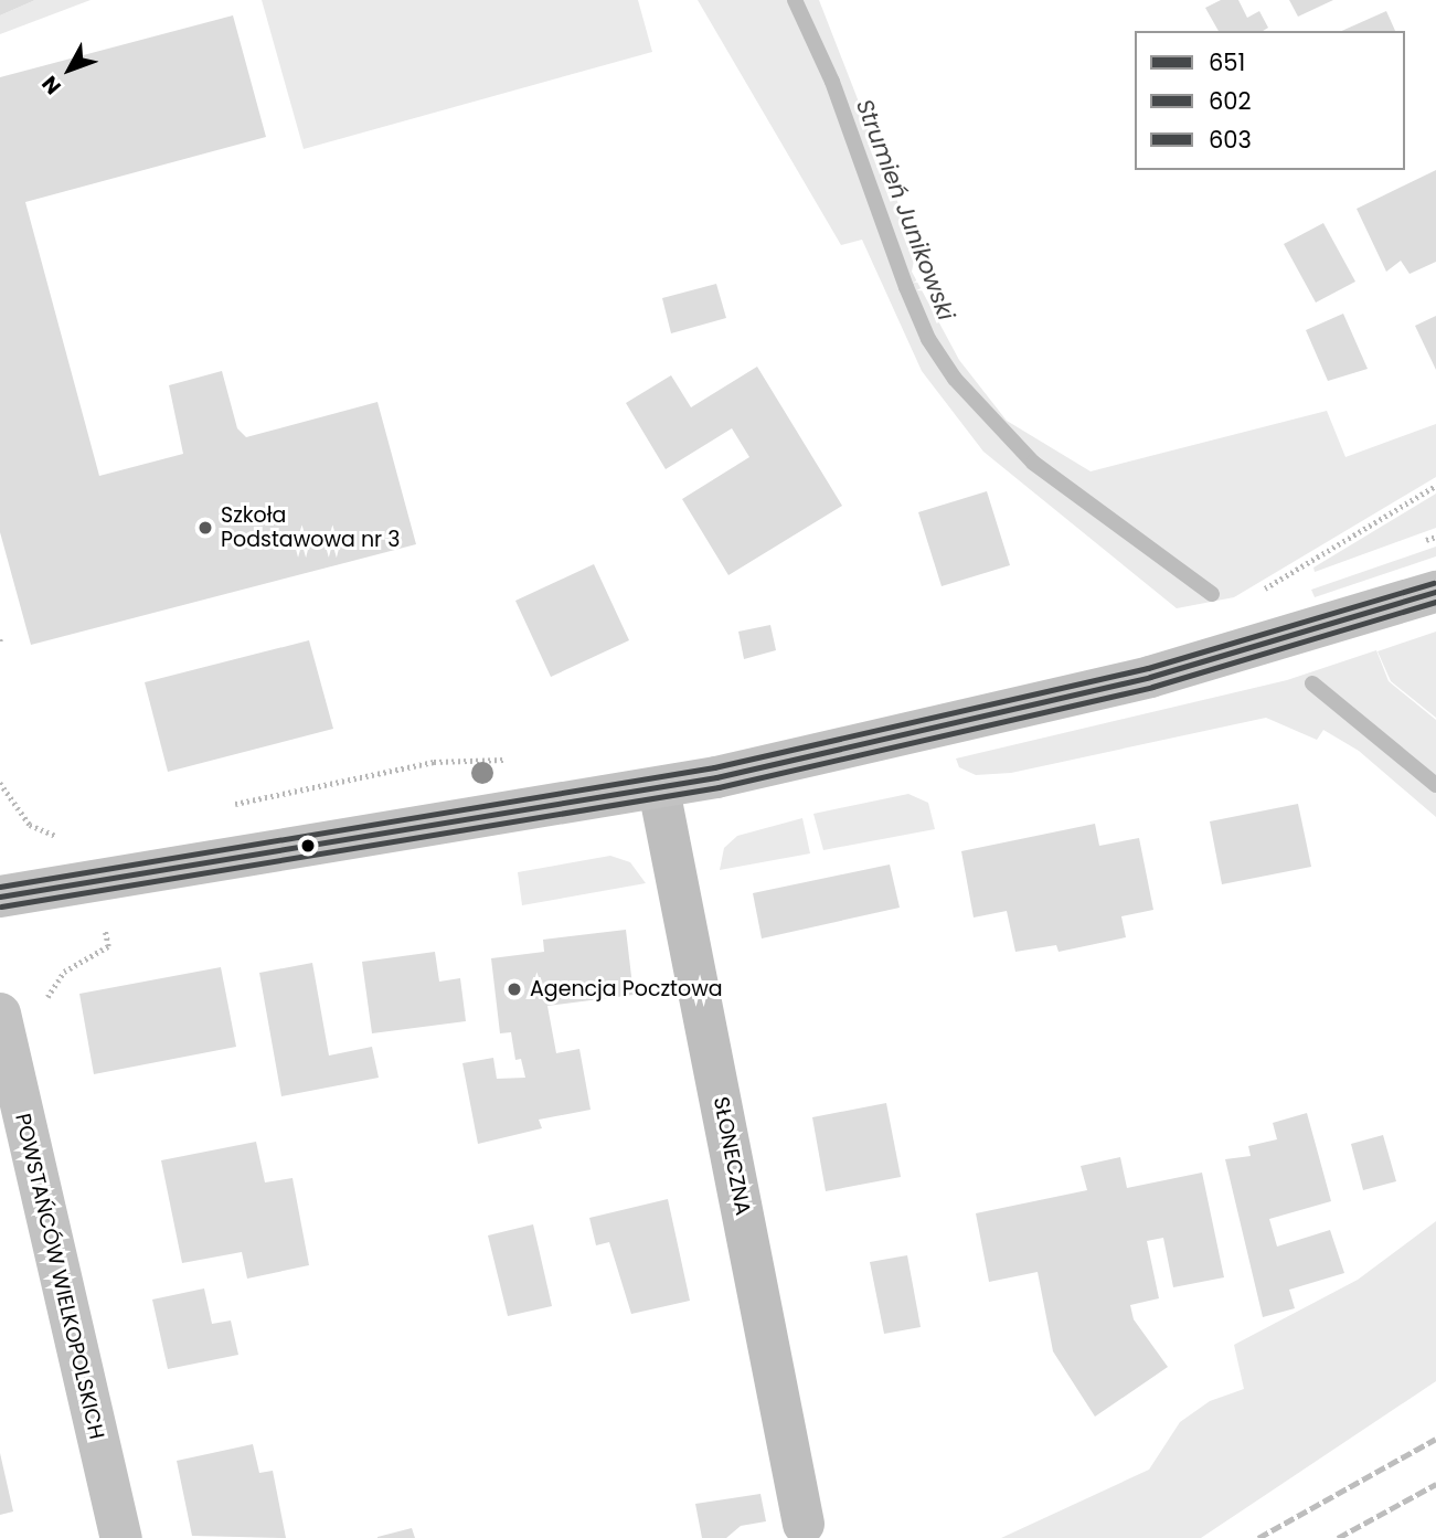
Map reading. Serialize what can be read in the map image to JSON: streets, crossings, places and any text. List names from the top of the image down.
{
  "streets": {
    "main road": ["POWSTAŃCÓW WIELKOPOLSKICH"],
    "street": ["SŁONECZNA"]
  },
  "water": ["Strumień Junikowski"],
  "places": ["Szkoła Podstawowa nr 3", "Agencja Pocztowa"],
  "lines": ["transit line 603", "transit line 651", "transit line 602"],
  "legend": ["651", "602", "603"],
  "north": "bottom left"
}
